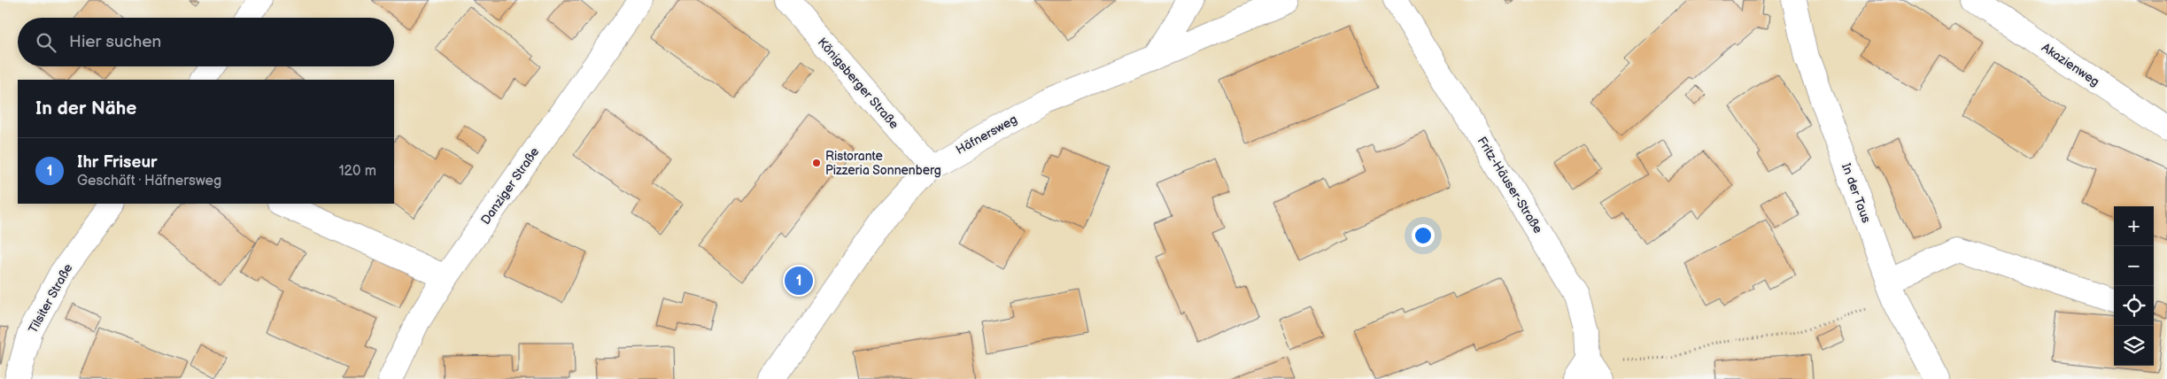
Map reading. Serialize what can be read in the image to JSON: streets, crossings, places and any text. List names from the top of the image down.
{
  "streets": {
    "street": [
      "Akazienweg",
      "Königsberger Straße",
      "Häfnersweg",
      "Fritz-Häuser-Straße",
      "Danziger Straße",
      "In der Taus",
      "Tilsiter Straße"
    ]
  },
  "crossings": [
    ["Königsberger Straße", "Häfnersweg"]
  ],
  "places": ["Ristorante Pizzeria Sonnenberg"],
  "page": {
    "search": "Hier suchen",
    "heading": "In der Nähe",
    "list": [
      {
        "mark": "1",
        "name": "Ihr Friseur",
        "note": "Geschäft · Häfnersweg",
        "value": "120 m"
      }
    ],
    "map_buttons": ["+", "−"],
    "pins": "1"
  }
}
